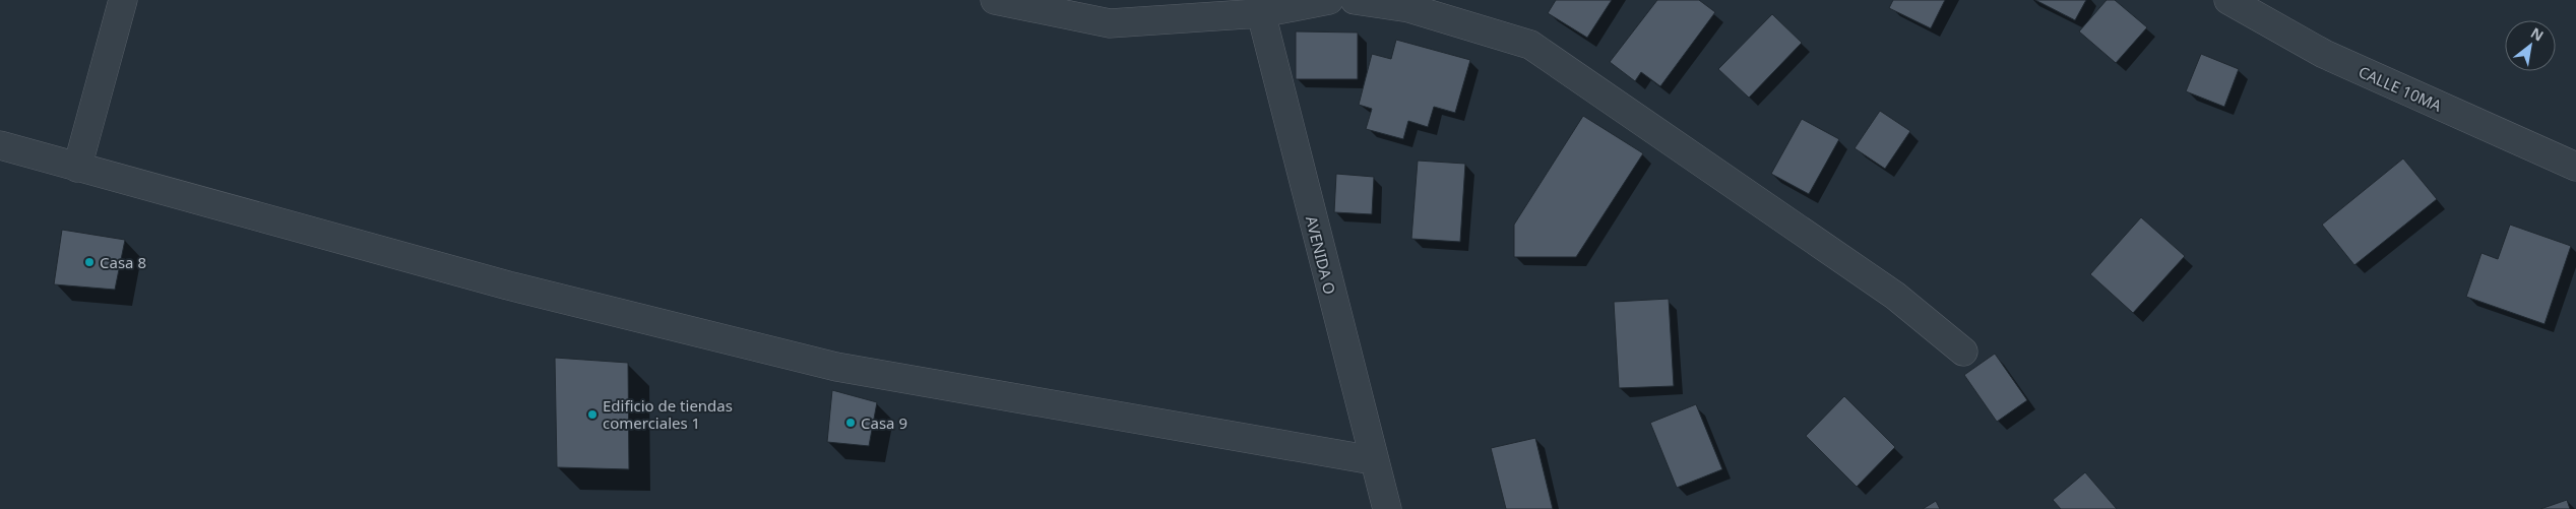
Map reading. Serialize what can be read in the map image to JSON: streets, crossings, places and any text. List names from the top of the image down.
{
  "streets": {
    "street": ["CALLE 10MA", "AVENIDA O"]
  },
  "places": ["Casa 8", "Edificio de tiendas comerciales 1", "Casa 9"],
  "north": "top right"
}
